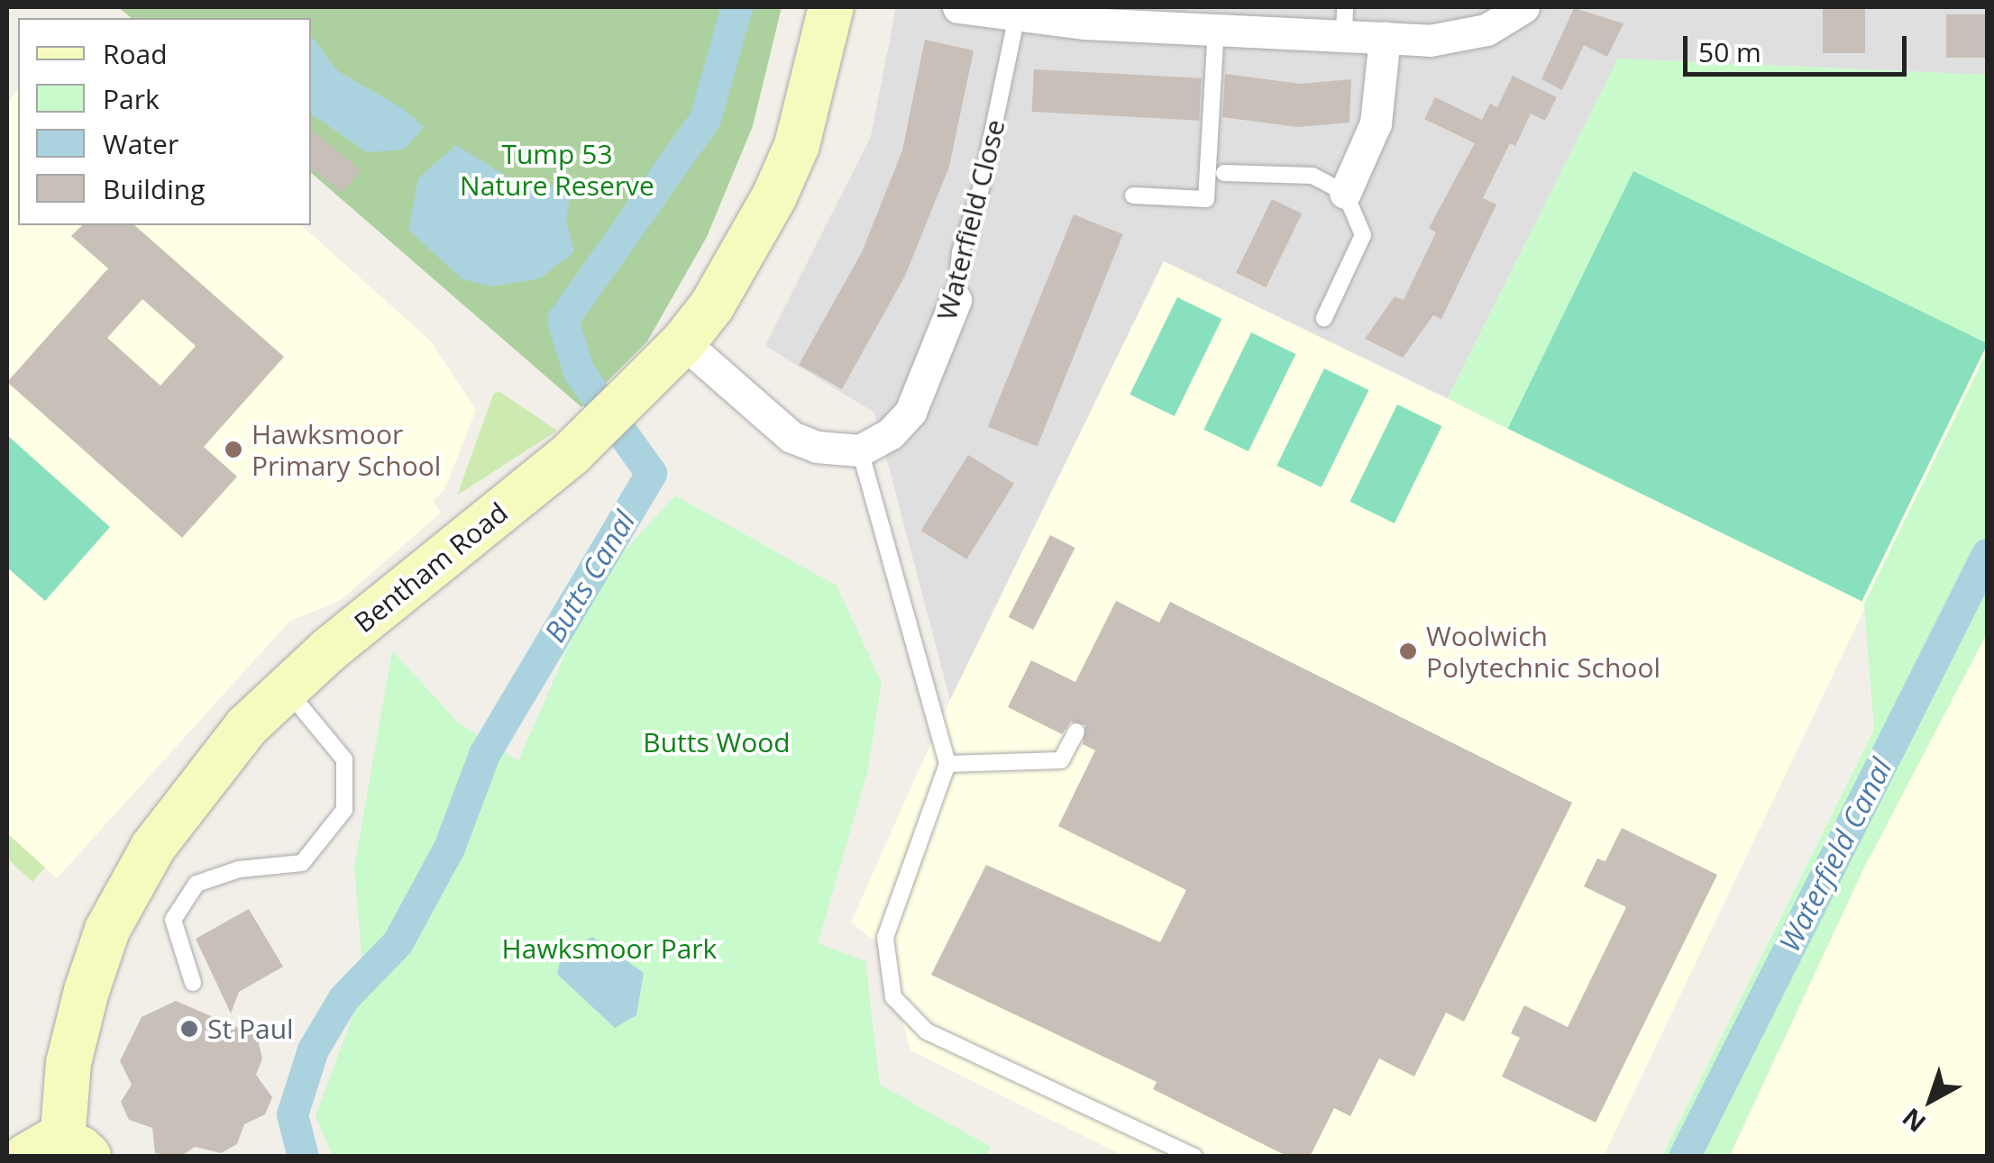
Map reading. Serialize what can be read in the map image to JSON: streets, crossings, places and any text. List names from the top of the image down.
{
  "streets": {
    "street": ["Waterfield Close", "Bentham Road"]
  },
  "water": ["Butts Canal", "Waterfield Canal"],
  "parks": ["Tump 53 Nature Reserve", "Butts Wood", "Hawksmoor Park"],
  "places": ["Hawksmoor Primary School", "Woolwich Polytechnic School", "St Paul"],
  "legend": [
    "Road",
    "Park",
    "Water",
    "Building"
  ],
  "scale_bar": "50 m",
  "north": "bottom left"
}
